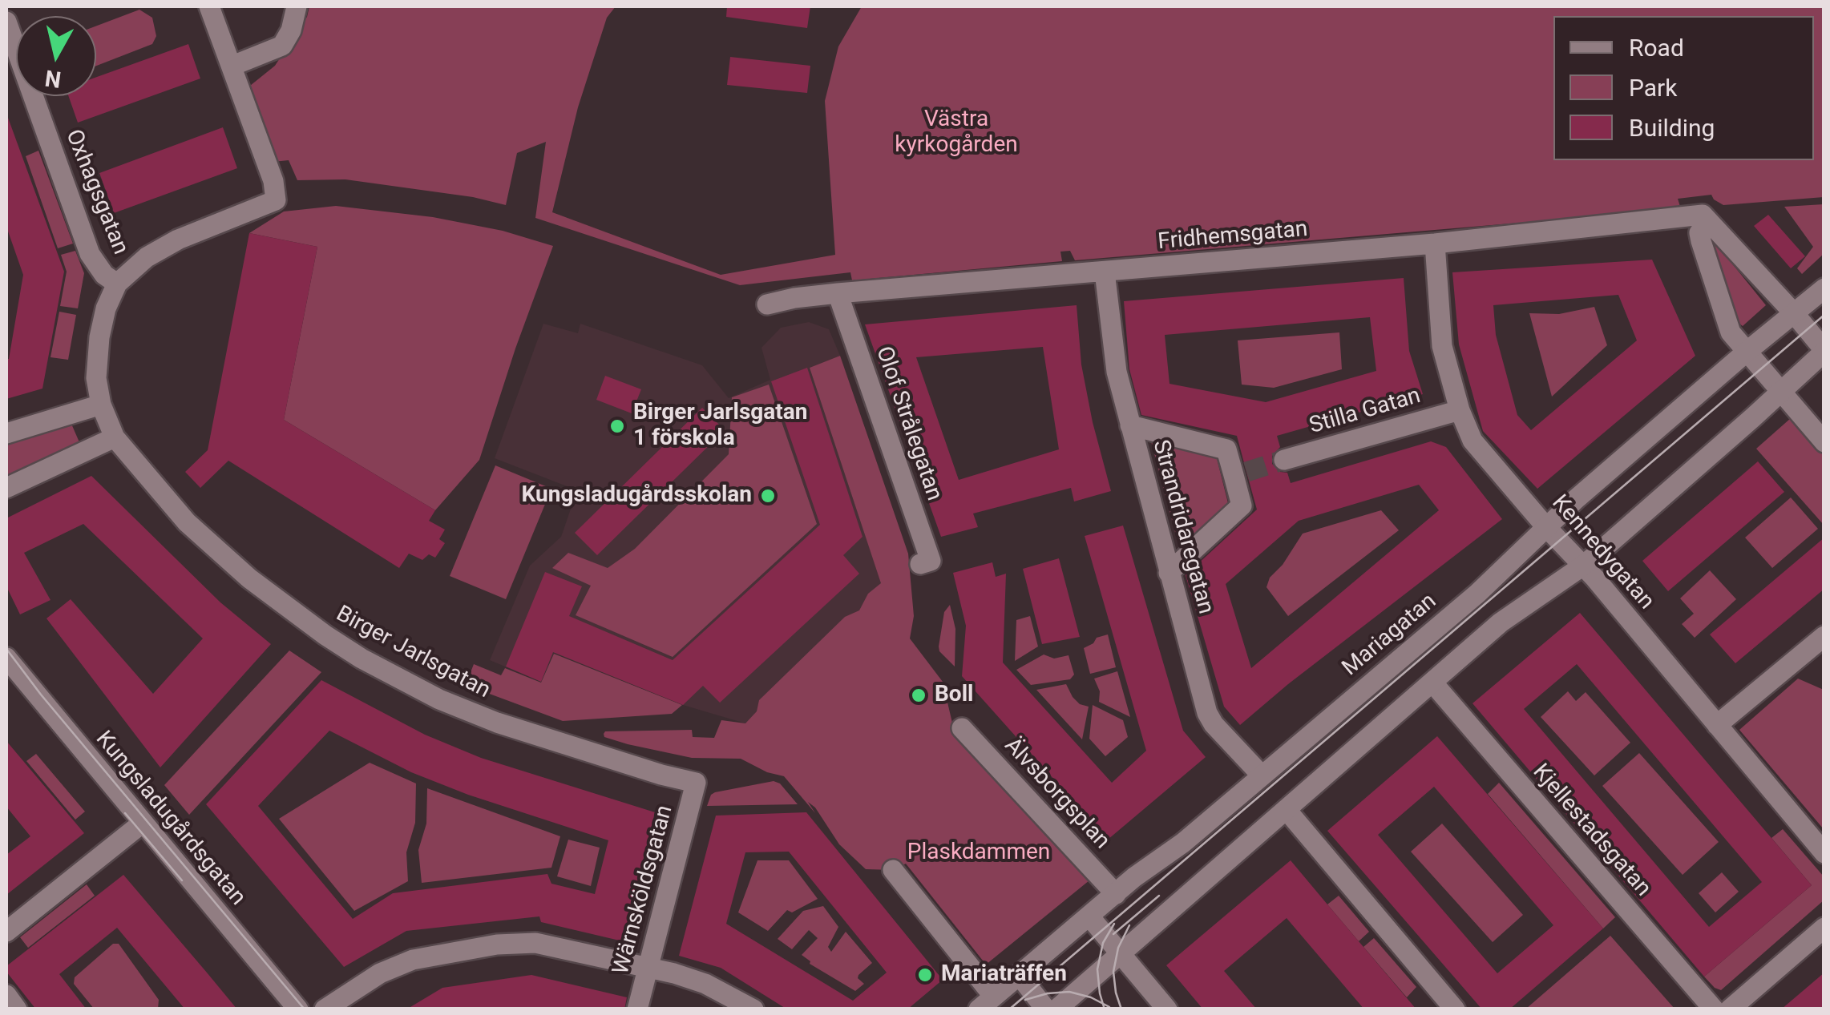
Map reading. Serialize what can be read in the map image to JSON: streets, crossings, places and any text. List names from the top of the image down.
{
  "streets": {
    "street": [
      "Oxhagsgatan",
      "Fridhemsgatan",
      "Stilla Gatan",
      "Olof Strålegatan",
      "Strandridaregatan",
      "Kennedygatan",
      "Mariagatan",
      "Birger Jarlsgatan",
      "Älvsborgsplan",
      "Kungsladugårdsgatan",
      "Kjellestadsgatan",
      "Wärnsköldsgatan"
    ]
  },
  "crossings": [
    ["Oxhagsgatan", "Birger Jarlsgatan"],
    ["Fridhemsgatan", "Olof Strålegatan"],
    ["Fridhemsgatan", "Strandridaregatan"],
    ["Fridhemsgatan", "Kennedygatan"],
    ["Stilla Gatan", "Kennedygatan"],
    ["Strandridaregatan", "Mariagatan"],
    ["Kennedygatan", "Mariagatan"],
    ["Mariagatan", "Älvsborgsplan"],
    ["Birger Jarlsgatan", "Wärnsköldsgatan"]
  ],
  "parks": ["Västra kyrkogården", "Plaskdammen"],
  "places": [
    "Birger Jarlsgatan 1 förskola",
    "Kungsladugårdsskolan",
    "Boll",
    "Mariaträffen"
  ],
  "legend": ["Road", "Park", "Building"],
  "north": "bottom"
}
